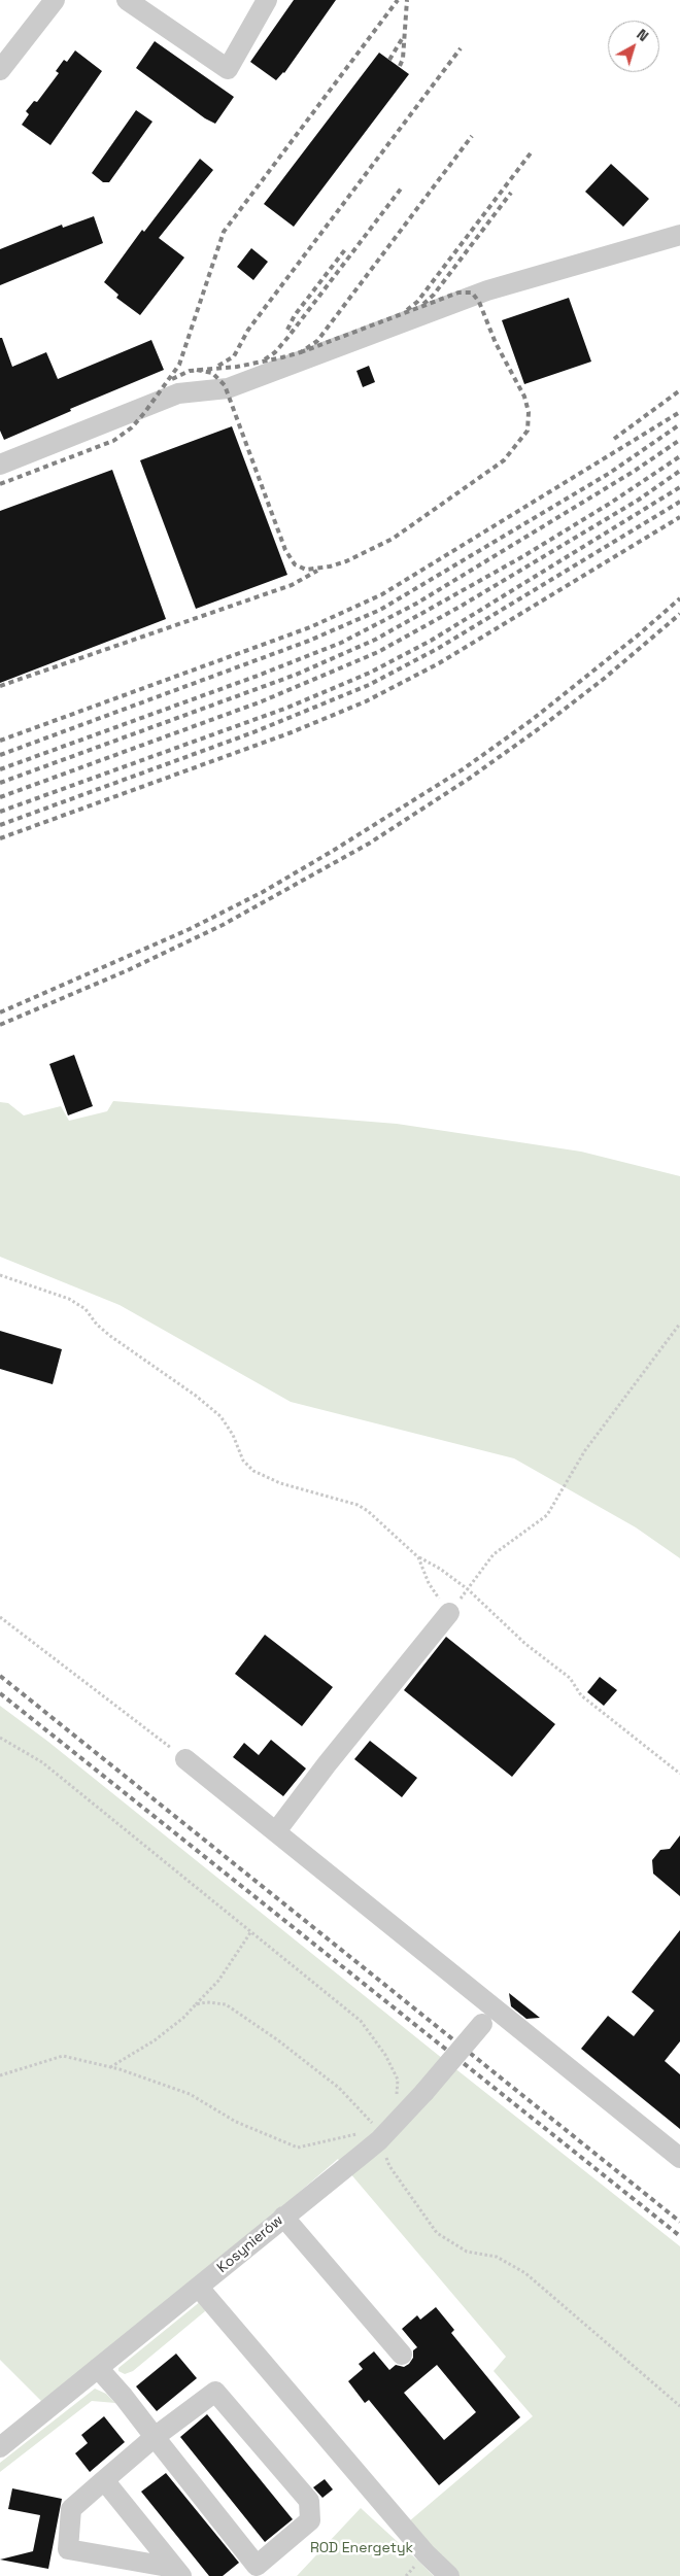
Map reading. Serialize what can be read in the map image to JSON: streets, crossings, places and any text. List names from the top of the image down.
{
  "streets": {
    "street": ["Kosynierów"]
  },
  "parks": ["ROD Energetyk"],
  "north": "top right"
}
